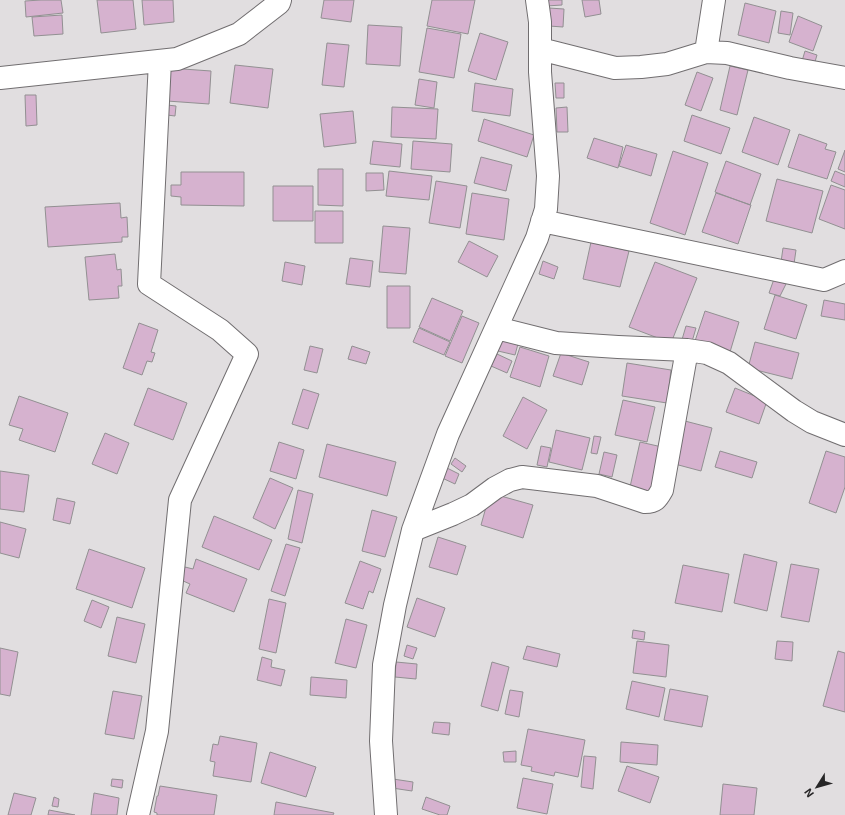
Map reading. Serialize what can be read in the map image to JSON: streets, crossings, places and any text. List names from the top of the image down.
{
  "north": "bottom left"
}
